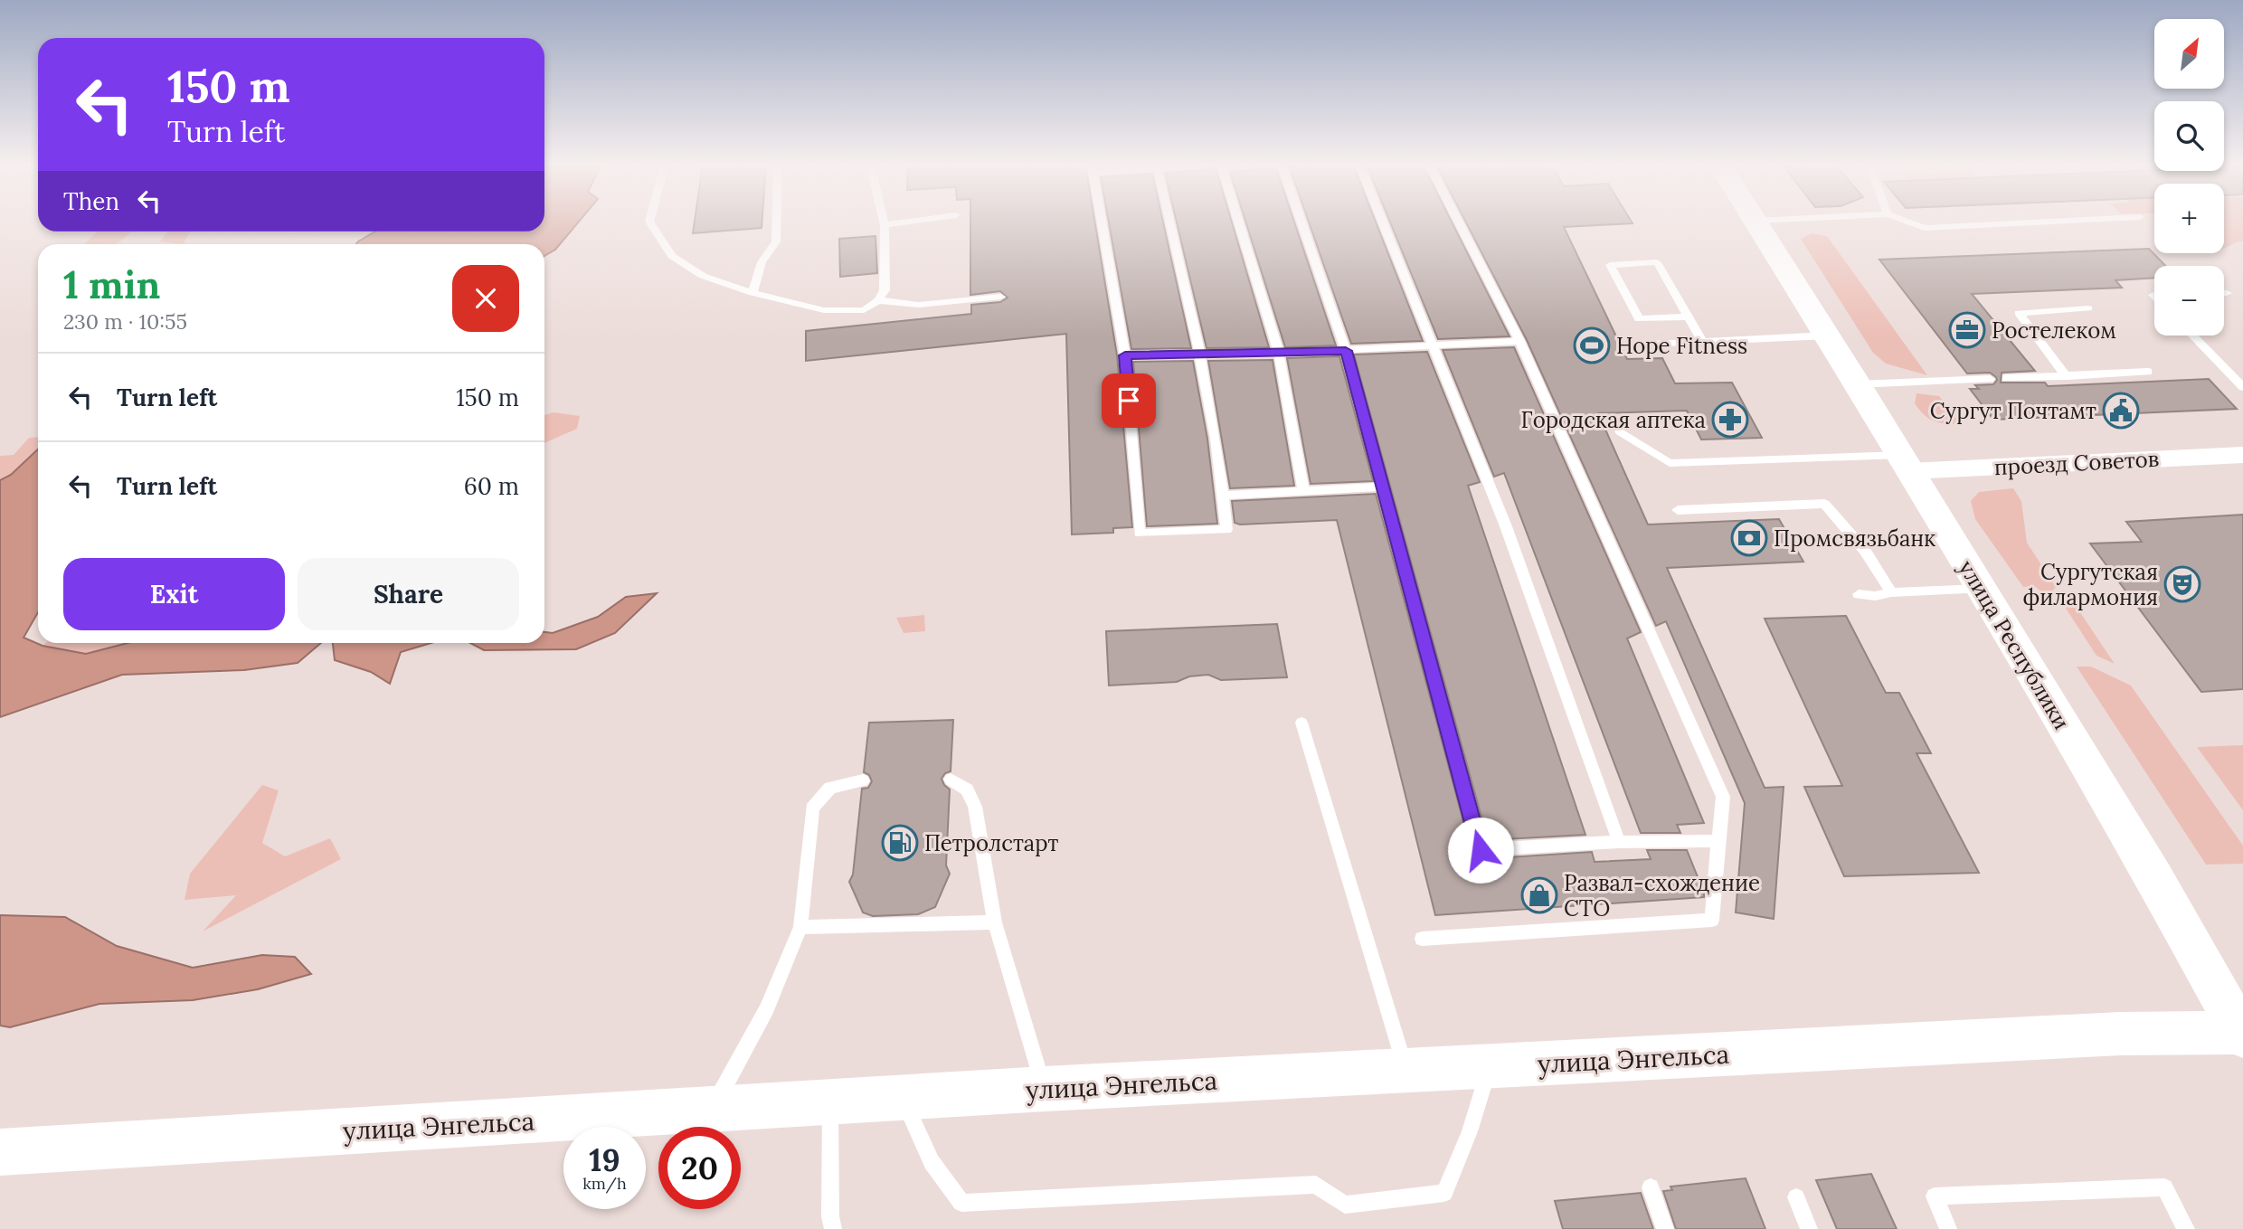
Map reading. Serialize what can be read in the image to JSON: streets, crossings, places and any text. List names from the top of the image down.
{
  "streets": {
    "main road": ["улица Республики", "улица Энгельса"],
    "street": ["проезд Советов"]
  },
  "crossings": [
    ["проезд Советов", "улица Республики"],
    ["улица Республики", "улица Энгельса"]
  ],
  "places": {
    "office": ["Ростелеком"],
    "sports": ["Hope Fitness"],
    "public building": ["Сургут Почтамт"],
    "pharmacy": ["Городская аптека"],
    "bank": ["Промсвязьбанк"],
    "theatre": ["Сургутская филармония"],
    "fuel station": ["Петролстарт"],
    "shop": ["Развал-схождение СТО"]
  },
  "north": "top right",
  "page": {
    "map_buttons": ["+", "−"],
    "turn": ["150 m", "Turn left"],
    "then": "Then",
    "heading": ["1 min", "230 m · 10:55"],
    "list": [
      {
        "name": "Turn left",
        "value": "150 m"
      },
      {
        "name": "Turn left",
        "value": "60 m"
      }
    ],
    "buttons": ["Exit", "Share"],
    "speed": "19 km/h",
    "limit": "20"
  }
}
